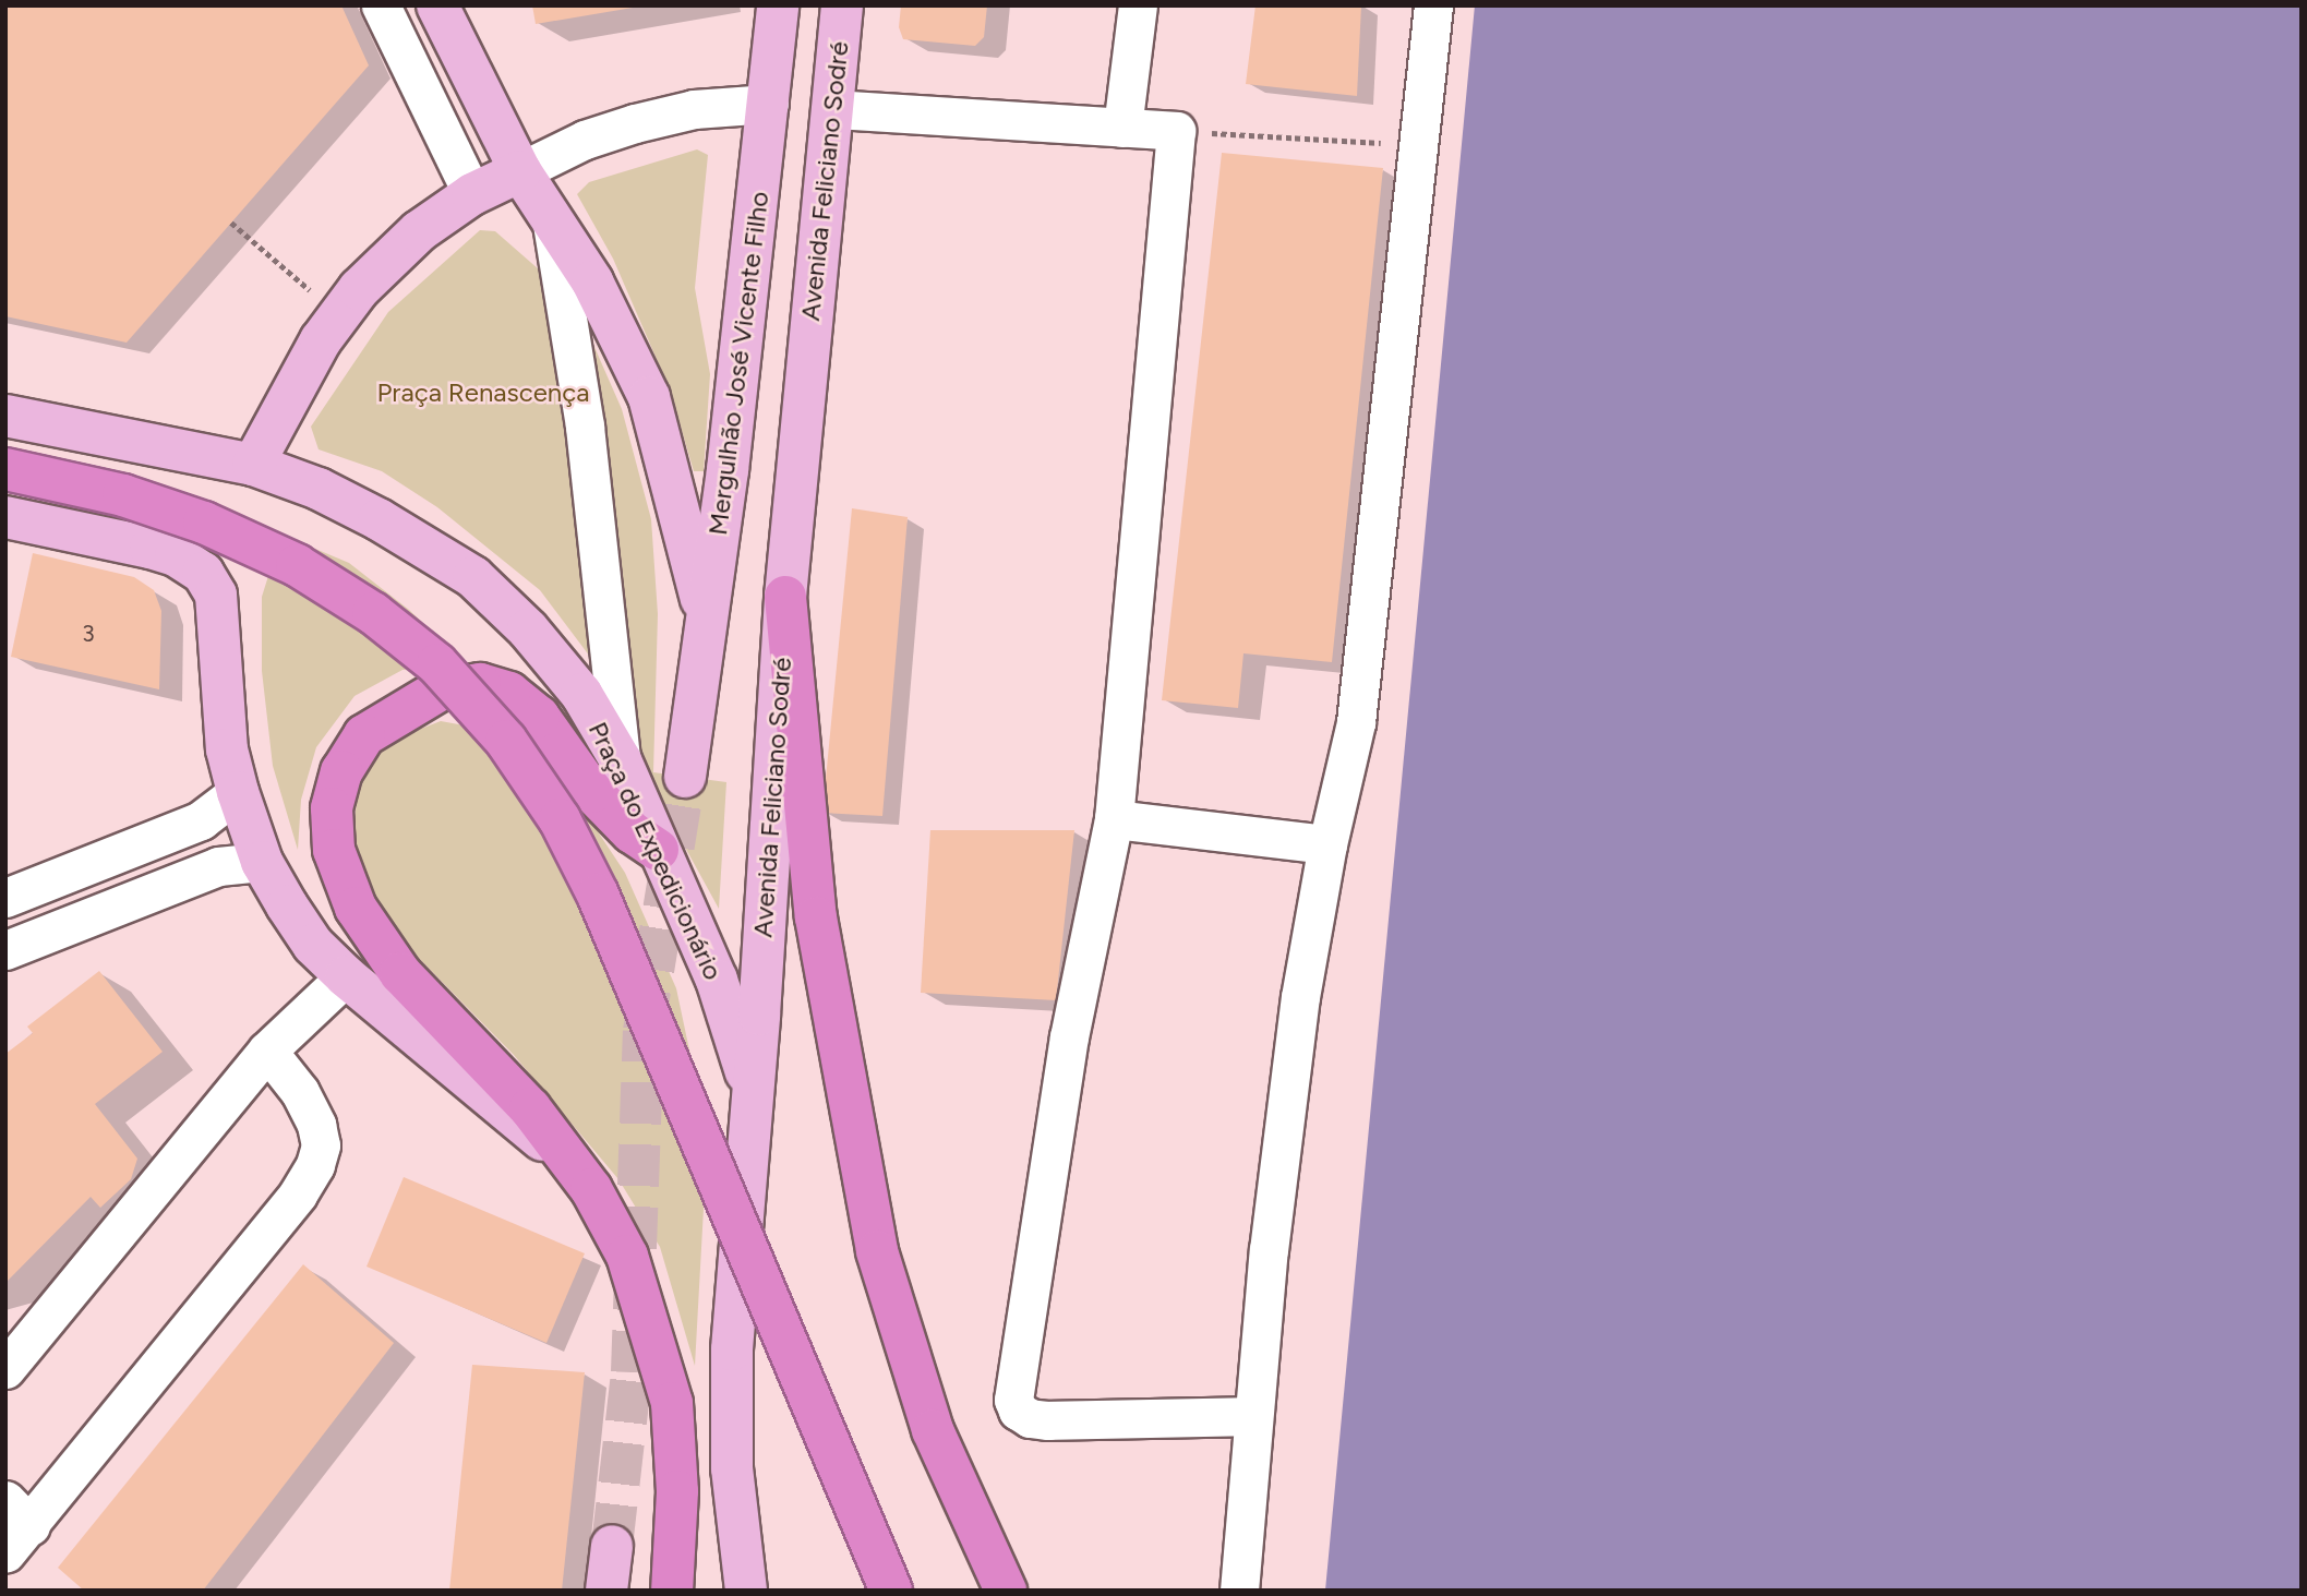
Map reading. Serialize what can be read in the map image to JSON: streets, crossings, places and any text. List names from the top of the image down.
{
  "streets": {
    "main road": ["Avenida Feliciano Sodré", "Mergulhão José Vicente Filho", "Praça do Expedicionário"]
  },
  "crossings": [
    ["Avenida Feliciano Sodré", "Praça do Expedicionário"]
  ],
  "parks": ["Praça Renascença"],
  "house_numbers": ["3"]
}
